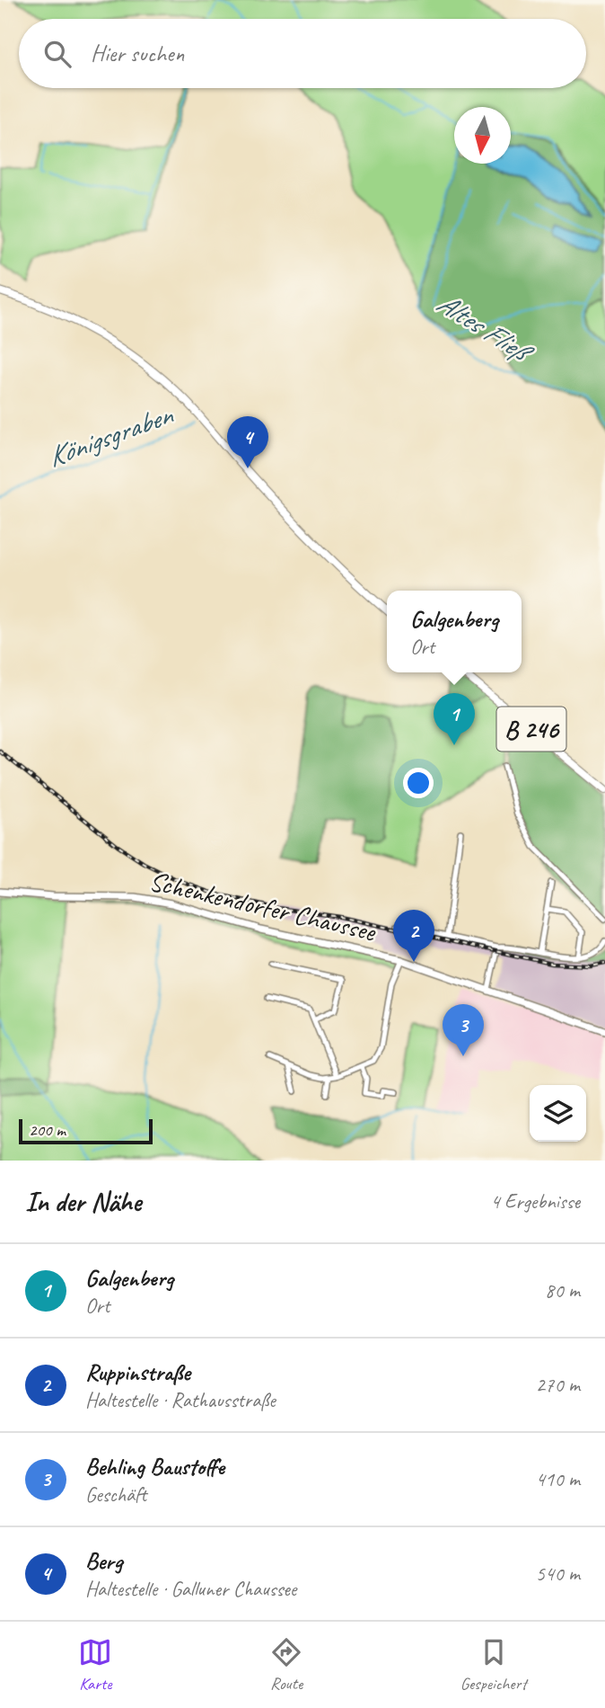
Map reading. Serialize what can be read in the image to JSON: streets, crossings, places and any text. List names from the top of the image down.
{
  "streets": {
    "main road": ["B 246", "Schenkendorfer Chaussee"]
  },
  "water": ["Altes Fließ", "Königsgraben"],
  "scale_bar": "200 m",
  "north": "bottom",
  "page": {
    "search": "Hier suchen",
    "pins": [
      "4",
      "1",
      "2",
      "3"
    ],
    "popup": ["Galgenberg", "Ort"],
    "scale": "200 m",
    "heading": ["In der Nähe", "4 Ergebnisse"],
    "list": [
      {
        "mark": "1",
        "name": "Galgenberg",
        "note": "Ort",
        "value": "80 m"
      },
      {
        "mark": "2",
        "name": "Ruppinstraße",
        "note": "Haltestelle · Rathausstraße",
        "value": "270 m"
      },
      {
        "mark": "3",
        "name": "Behling Baustoffe",
        "note": "Geschäft",
        "value": "410 m"
      },
      {
        "mark": "4",
        "name": "Berg",
        "note": "Haltestelle · Galluner Chaussee",
        "value": "540 m"
      }
    ],
    "nav": ["Karte", "Route", "Gespeichert"]
  }
}
